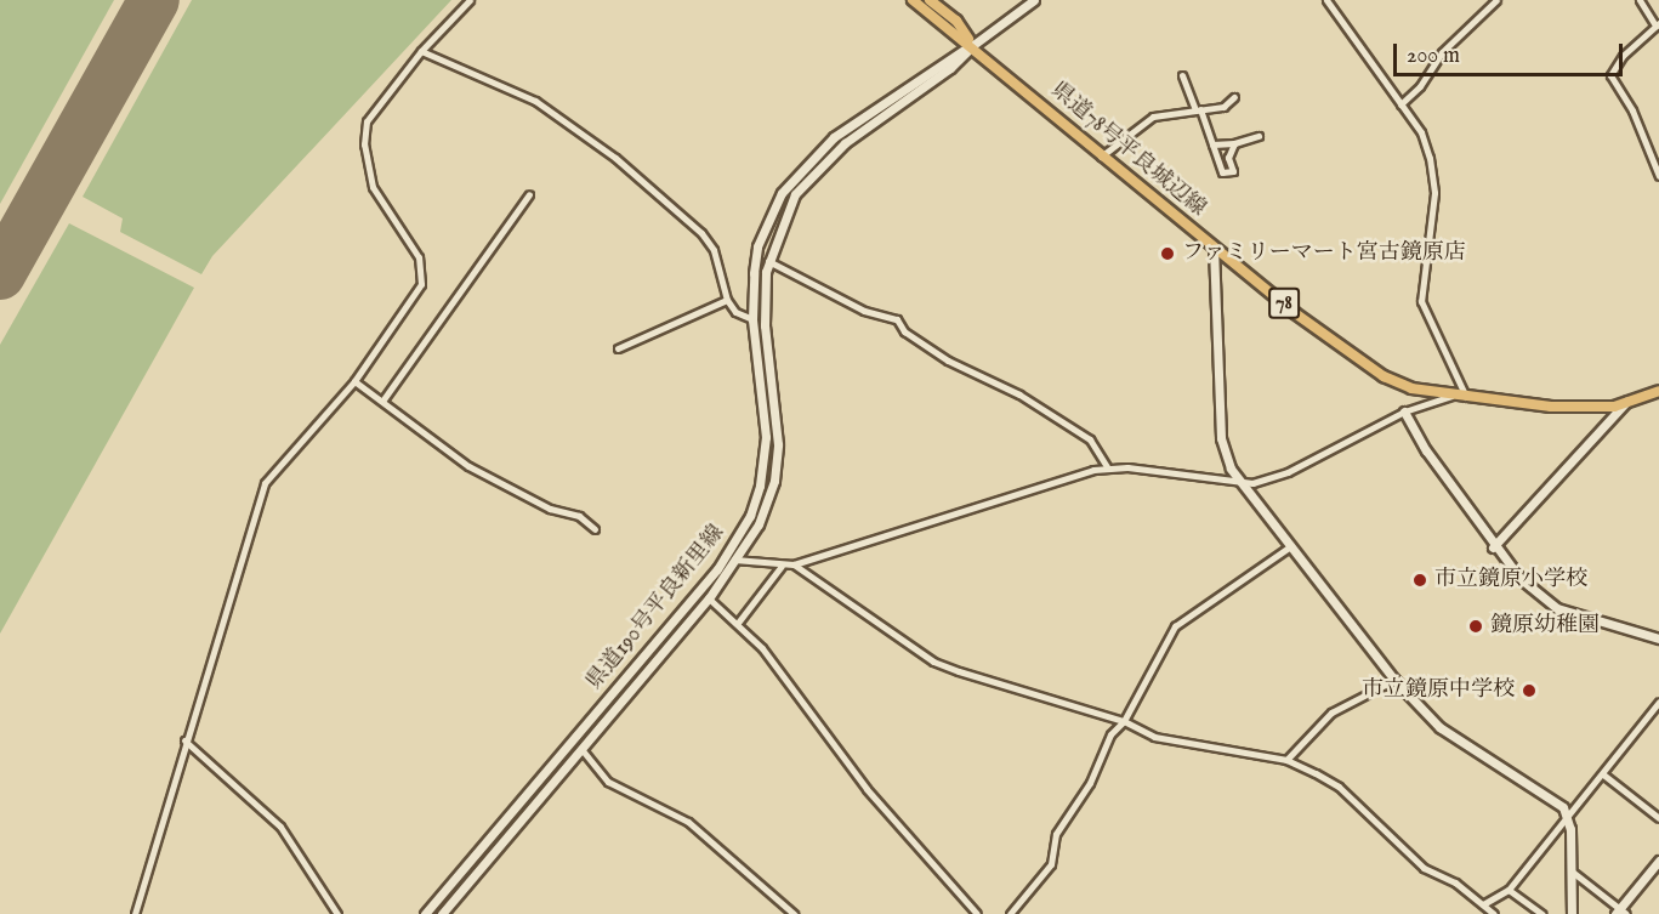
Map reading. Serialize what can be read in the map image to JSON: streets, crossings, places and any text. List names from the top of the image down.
{
  "streets": {
    "main road": ["県道78号平良城辺線", "78", "県道190号平良新里線"]
  },
  "crossings": [
    ["県道78号平良城辺線", "県道190号平良新里線"]
  ],
  "places": [
    "ファミリーマート宮古鏡原店",
    "市立鏡原小学校",
    "鏡原幼稚園",
    "市立鏡原中学校"
  ],
  "scale_bar": "200 m"
}
